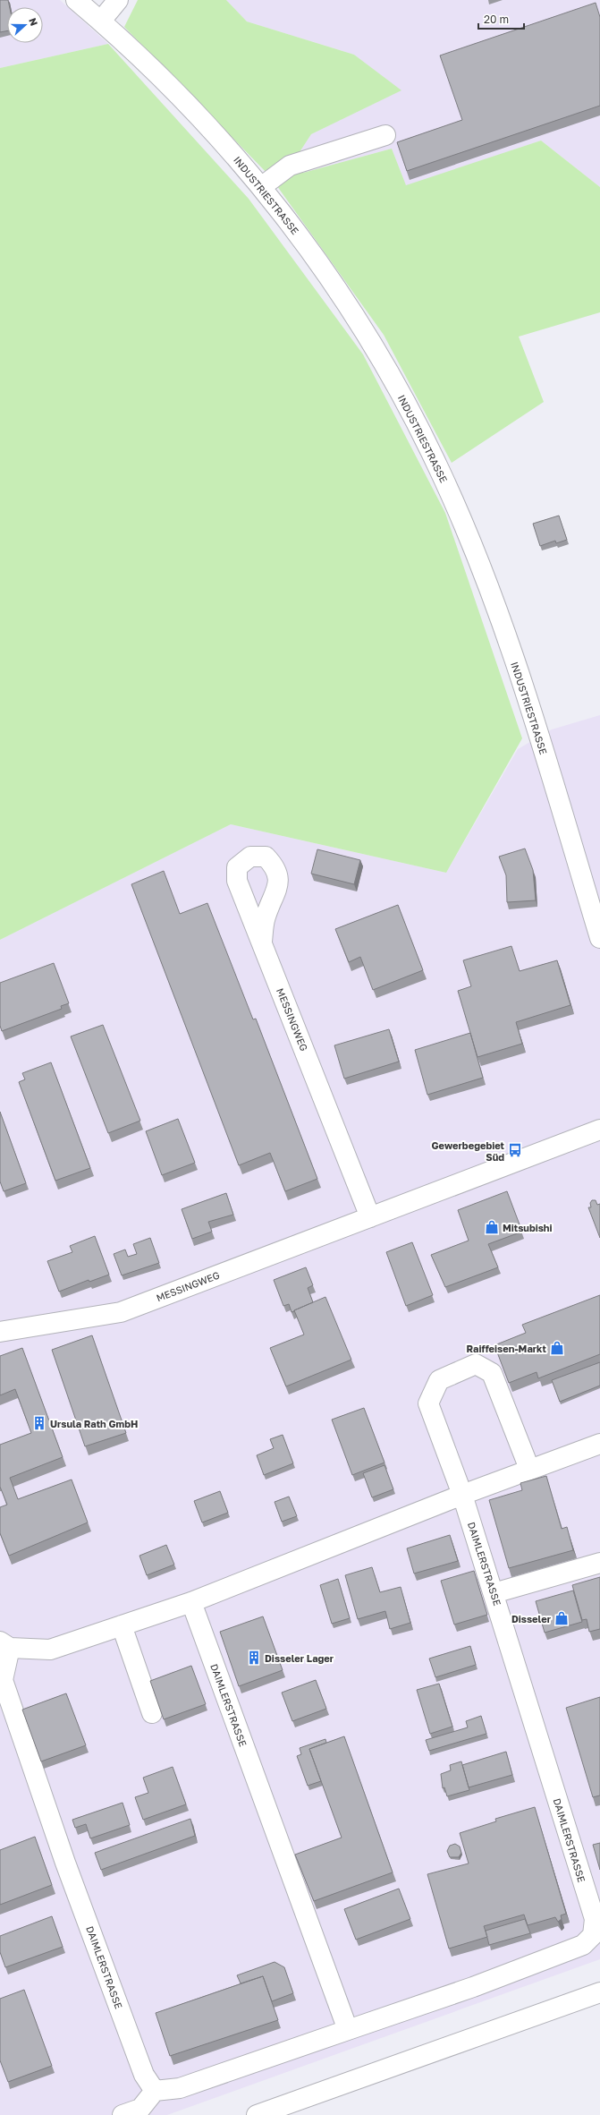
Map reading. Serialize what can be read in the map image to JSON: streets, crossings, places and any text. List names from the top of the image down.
{
  "streets": {
    "street": ["INDUSTRIESTRASSE", "MESSINGWEG", "DAIMLERSTRASSE"]
  },
  "places": {
    "bus stop": ["Gewerbegebiet Süd"],
    "shop": ["Mitsubishi", "Raiffeisen-Markt", "Disseler"],
    "building": ["Ursula Rath GmbH", "Disseler Lager"]
  },
  "scale_bar": "20 m",
  "north": "right"
}
